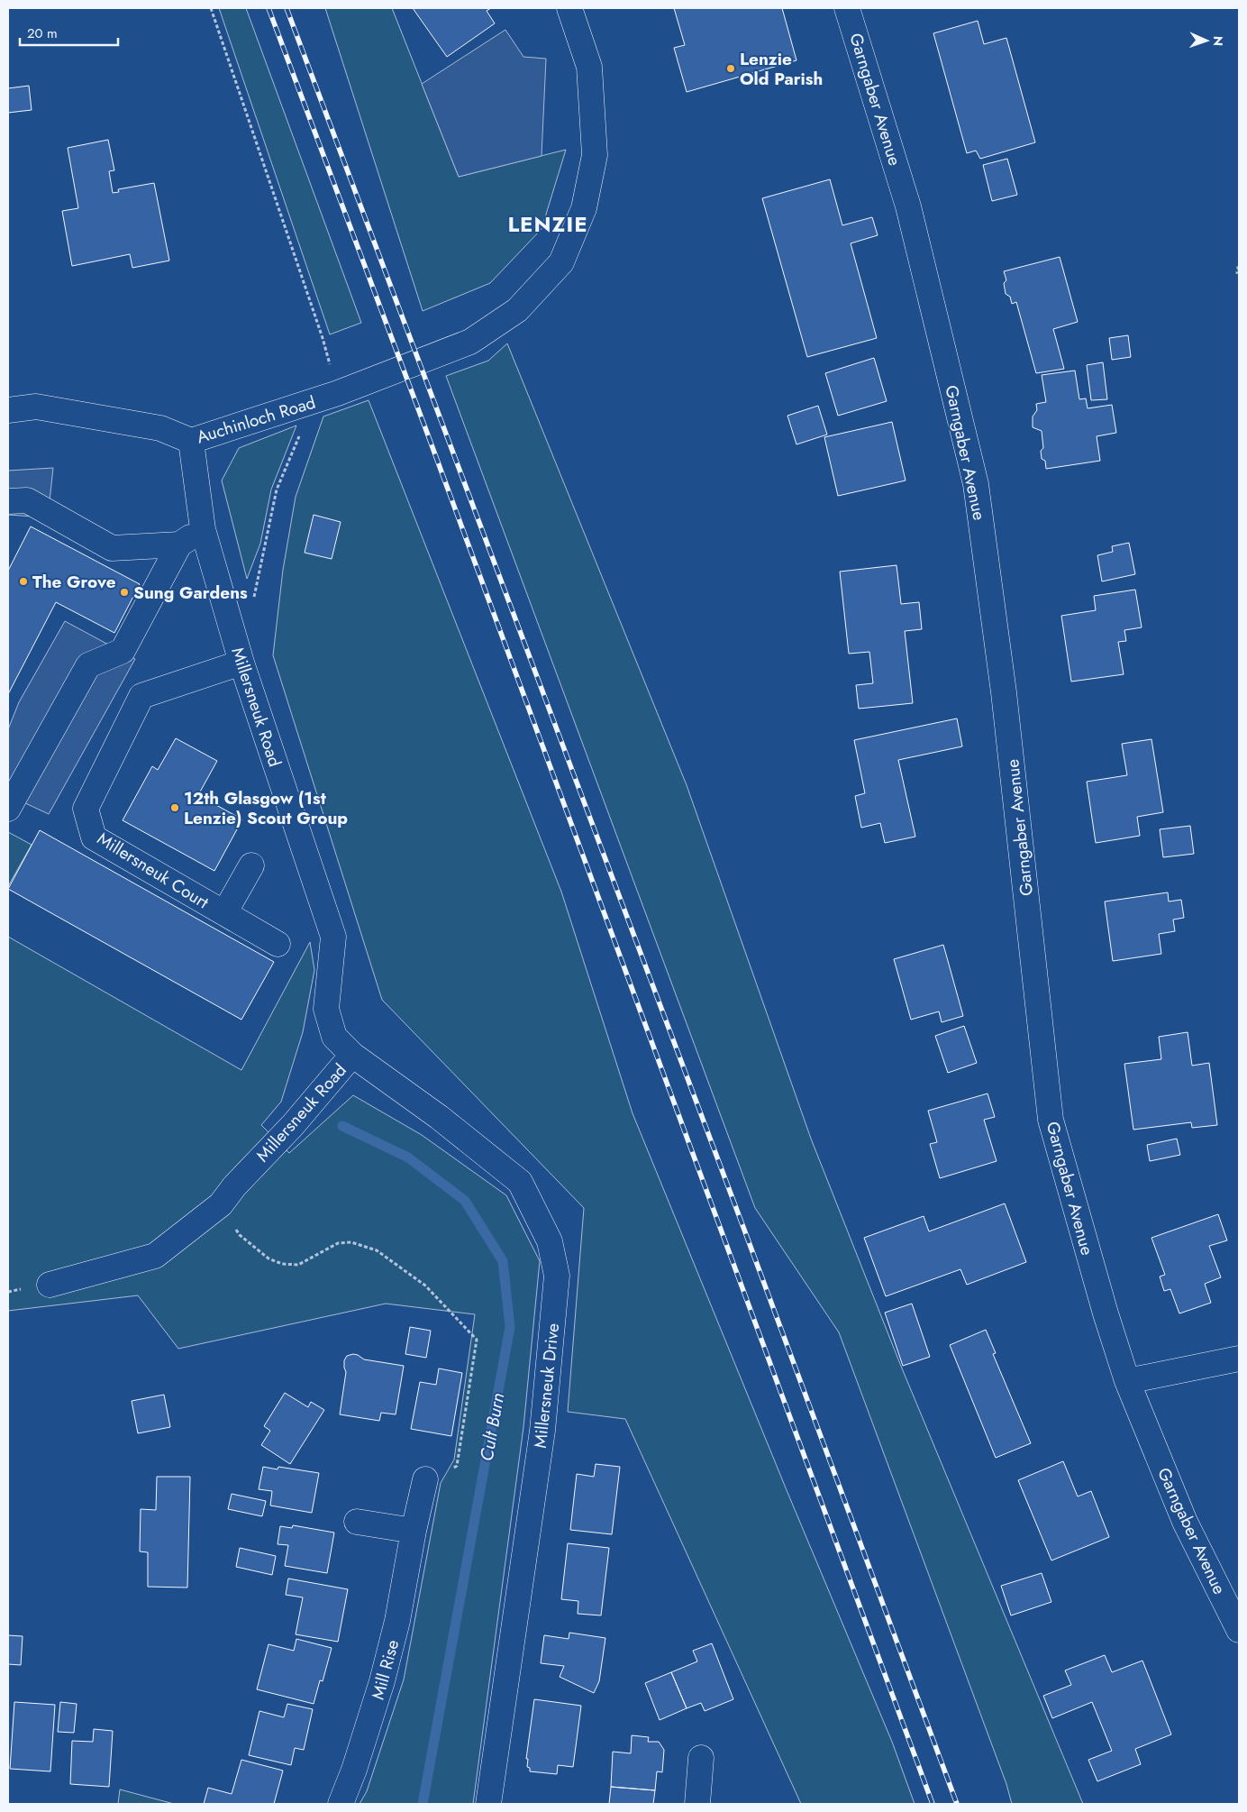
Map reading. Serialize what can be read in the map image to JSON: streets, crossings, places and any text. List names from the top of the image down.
{
  "streets": {
    "street": [
      "Garngaber Avenue",
      "Auchinloch Road",
      "Millersneuk Road",
      "Millersneuk Court",
      "Millersneuk Drive",
      "Mill Rise"
    ]
  },
  "crossings": [
    ["Auchinloch Road", "Millersneuk Road"],
    ["Millersneuk Road", "Millersneuk Court"],
    ["Millersneuk Road", "Millersneuk Drive"]
  ],
  "districts": ["LENZIE"],
  "water": ["Cult Burn"],
  "places": [
    "Lenzie Old Parish",
    "The Grove",
    "Sung Gardens",
    "12th Glasgow (1st Lenzie) Scout Group"
  ],
  "scale_bar": "20 m",
  "north": "right"
}
